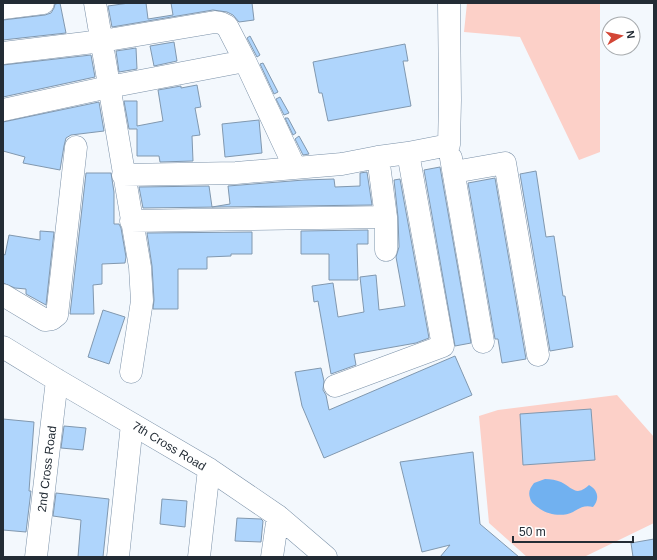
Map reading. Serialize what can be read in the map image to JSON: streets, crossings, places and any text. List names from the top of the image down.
{
  "streets": {
    "street": ["7th Cross Road", "2nd Cross Road"]
  },
  "crossings": [
    ["7th Cross Road", "2nd Cross Road"]
  ],
  "scale_bar": "50 m",
  "north": "right"
}
